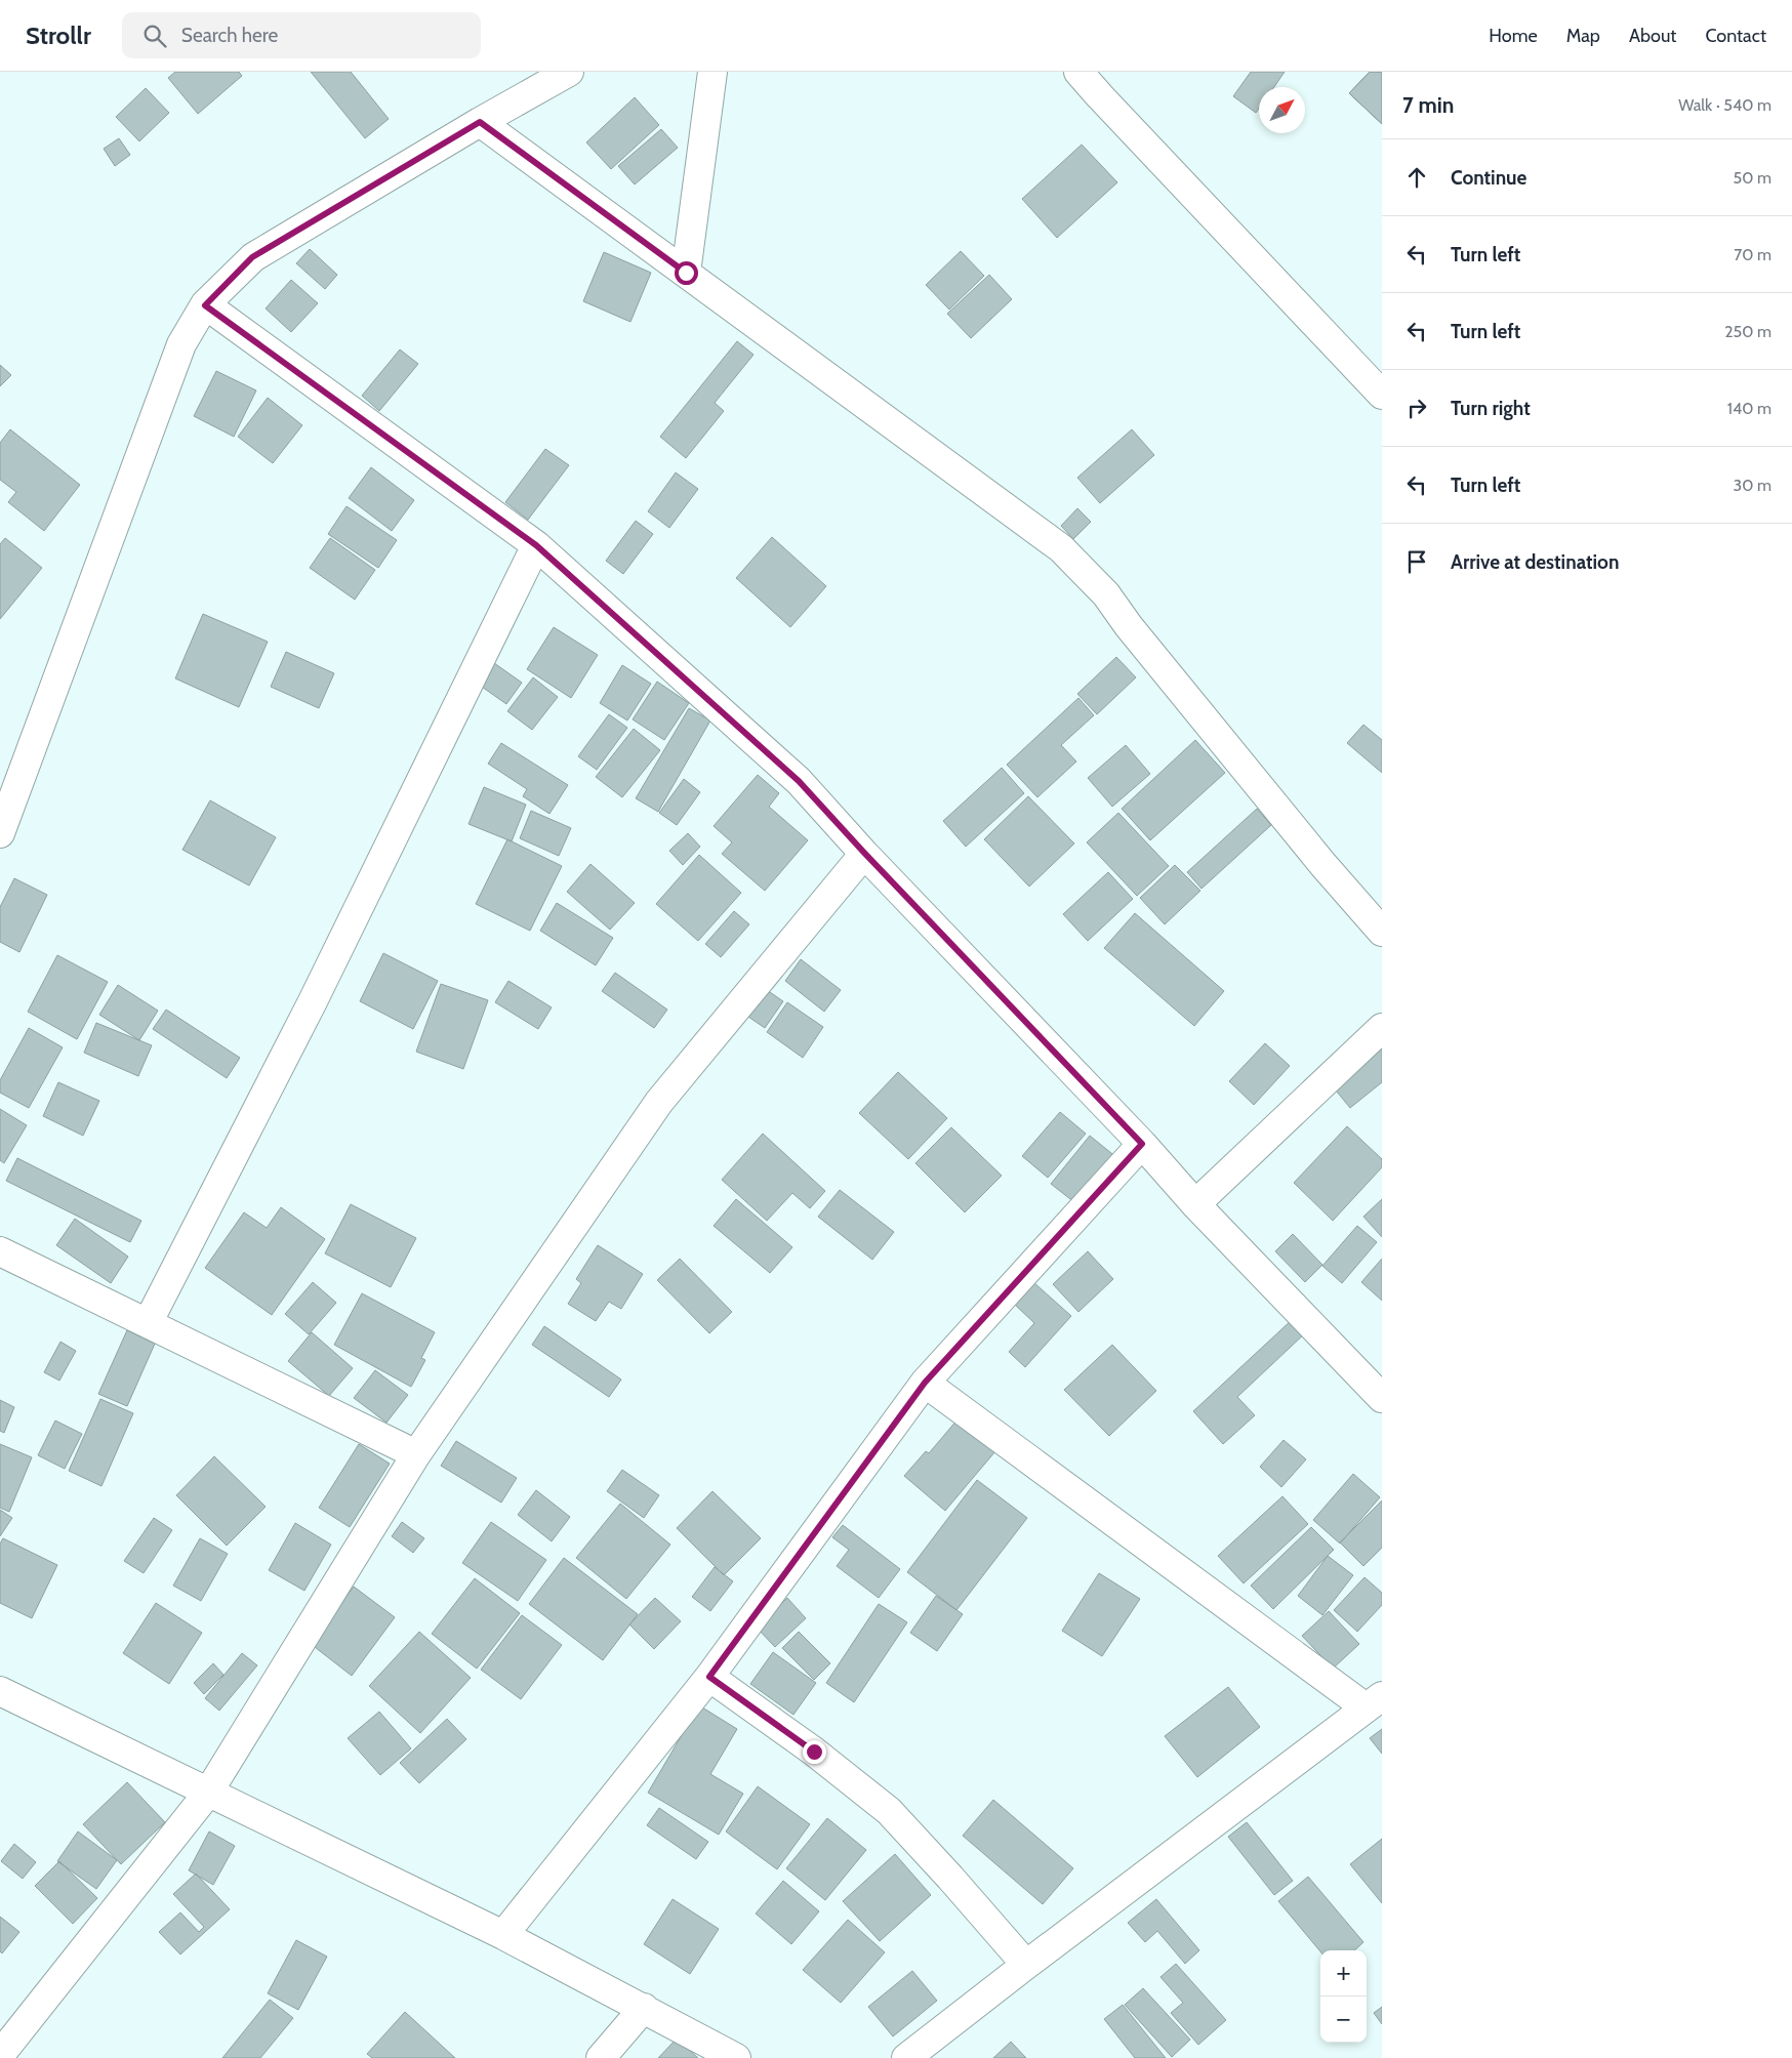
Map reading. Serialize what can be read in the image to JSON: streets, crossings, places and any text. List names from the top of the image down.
{
  "north": "top right",
  "page": {
    "header": "Strollr",
    "search": "Search here",
    "nav": [
      "Home",
      "Map",
      "About",
      "Contact"
    ],
    "heading": ["7 min", "Walk · 540 m"],
    "list": [
      ["Continue", "50 m"],
      ["Turn left", "70 m"],
      ["Turn left", "250 m"],
      ["Turn right", "140 m"],
      ["Turn left", "30 m"],
      "Arrive at destination"
    ],
    "map_buttons": ["+", "−"]
  }
}
